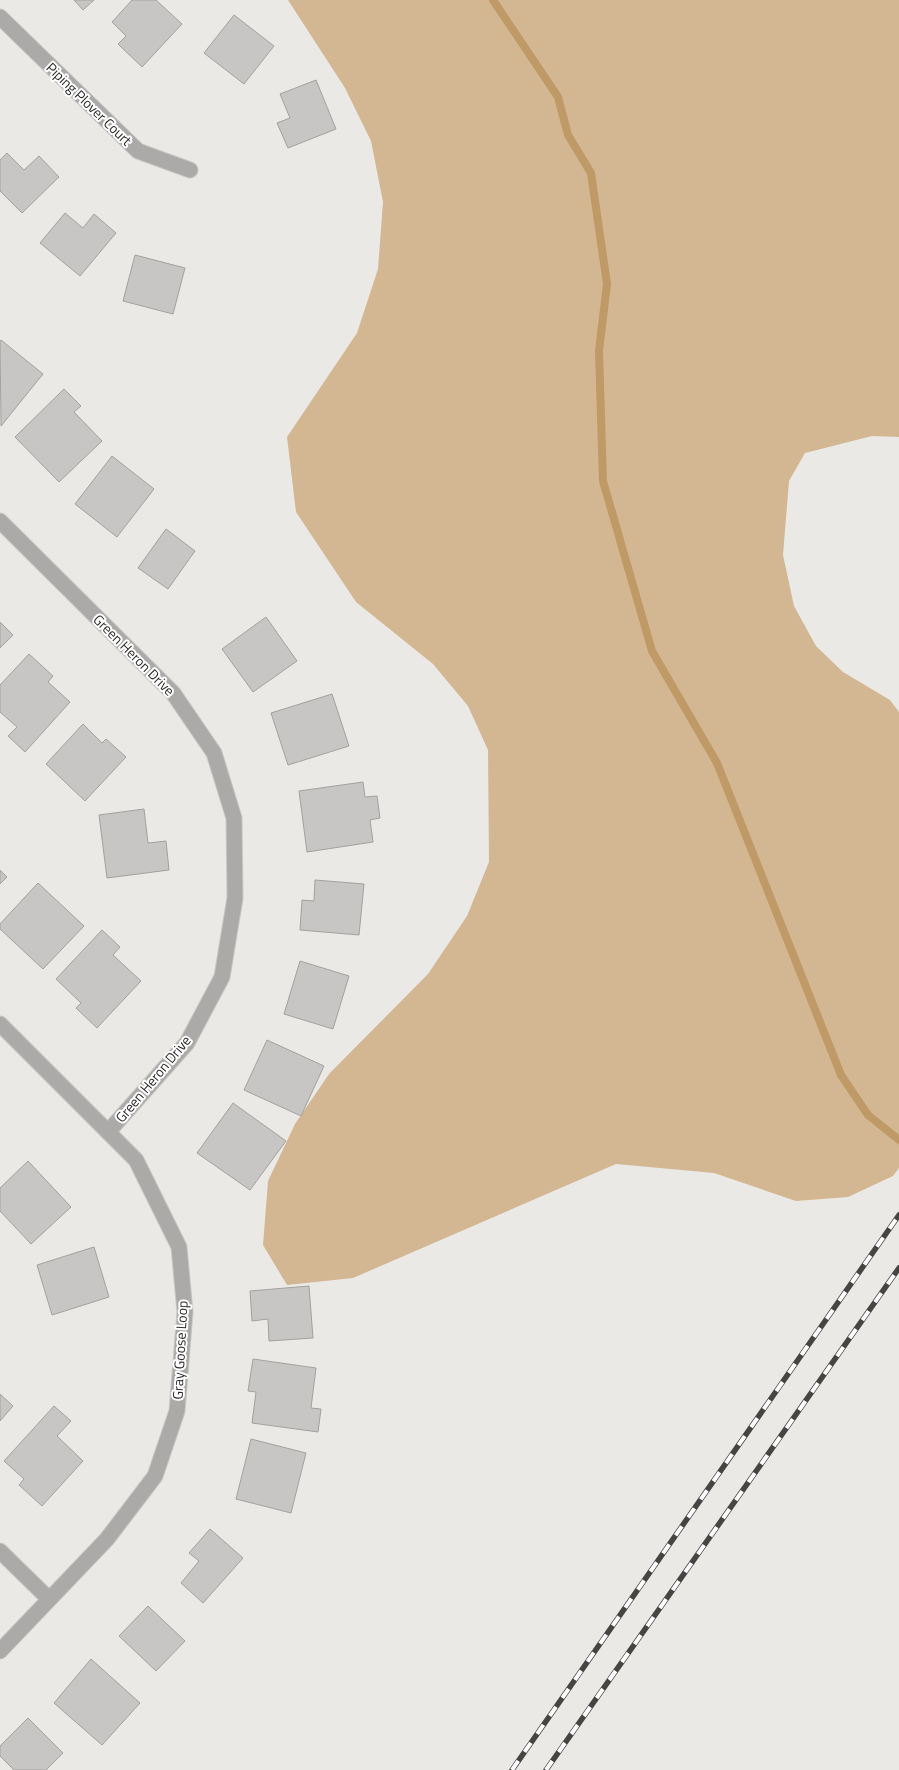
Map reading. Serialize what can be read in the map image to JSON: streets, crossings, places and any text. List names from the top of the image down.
{
  "streets": {
    "street": ["Piping Plover Court", "Green Heron Drive", "Gray Goose Loop"]
  },
  "crossings": [
    ["Green Heron Drive", "Gray Goose Loop"]
  ]
}
